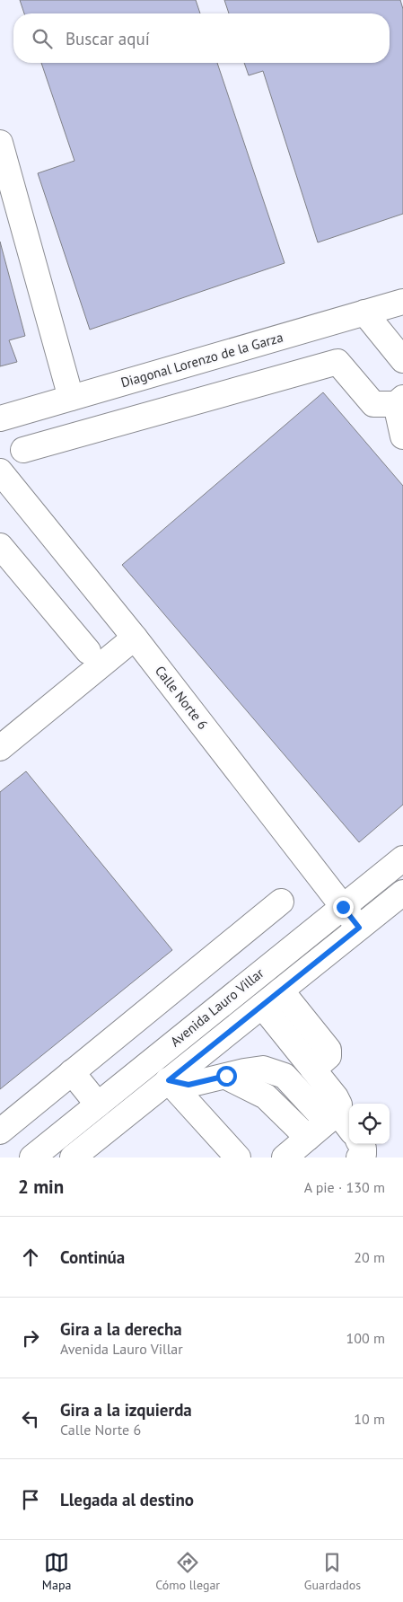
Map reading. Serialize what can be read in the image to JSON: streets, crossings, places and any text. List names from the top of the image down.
{
  "streets": {
    "street": ["Diagonal Lorenzo de la Garza", "Calle Norte 6", "Avenida Lauro Villar"]
  },
  "crossings": [
    ["Calle Norte 6", "Avenida Lauro Villar"]
  ],
  "page": {
    "search": "Buscar aquí",
    "heading": ["2 min", "A pie · 130 m"],
    "list": [
      ["Continúa", "20 m"],
      ["Gira a la derecha", "Avenida Lauro Villar", "100 m"],
      ["Gira a la izquierda", "Calle Norte 6", "10 m"],
      "Llegada al destino"
    ],
    "nav": ["Mapa", "Cómo llegar", "Guardados"]
  }
}
